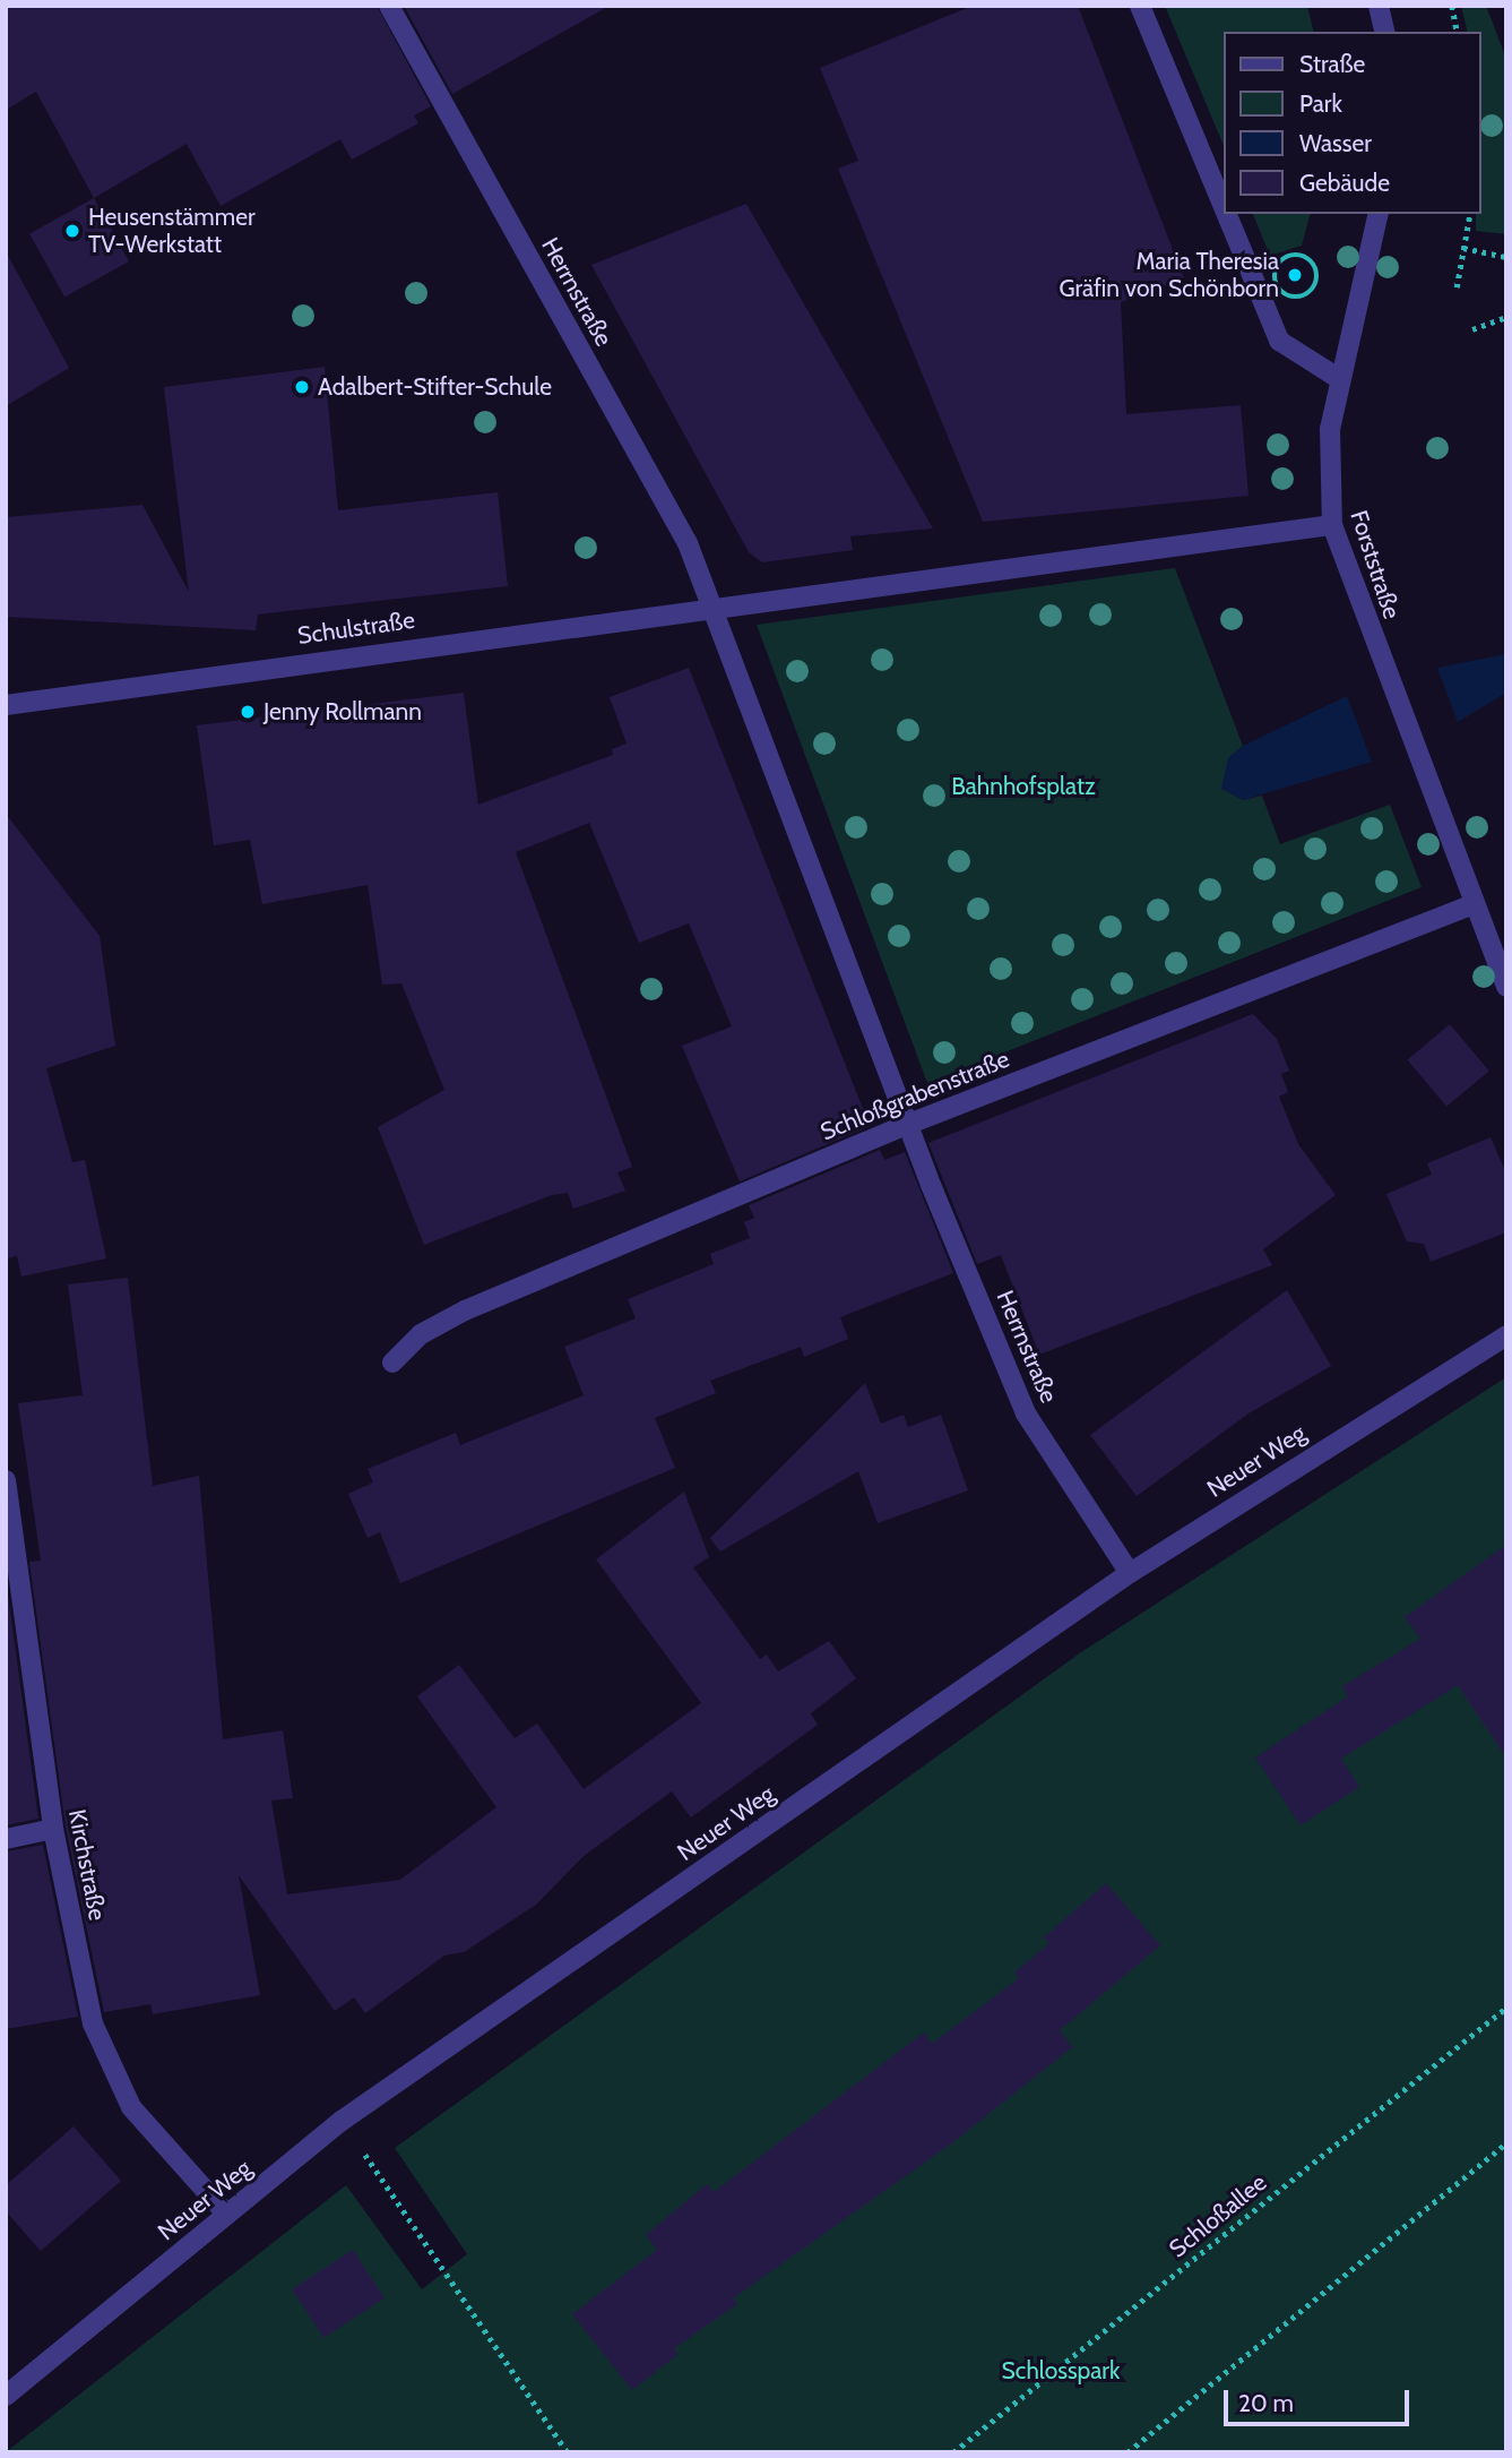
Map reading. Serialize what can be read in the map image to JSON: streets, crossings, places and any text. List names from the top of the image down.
{
  "streets": {
    "street": [
      "Herrnstraße",
      "Forststraße",
      "Schulstraße",
      "Schloßgrabenstraße",
      "Neuer Weg",
      "Kirchstraße"
    ],
    "path": ["Schloßallee"]
  },
  "crossings": [
    ["Herrnstraße", "Schulstraße"],
    ["Herrnstraße", "Schloßgrabenstraße"],
    ["Herrnstraße", "Neuer Weg"],
    ["Forststraße", "Schloßgrabenstraße"],
    ["Neuer Weg", "Kirchstraße"]
  ],
  "parks": ["Bahnhofsplatz", "Schlosspark"],
  "places": [
    "Heusenstämmer TV-Werkstatt",
    "Maria Theresia Gräfin von Schönborn",
    "Adalbert-Stifter-Schule",
    "Jenny Rollmann"
  ],
  "legend": [
    "Straße",
    "Park",
    "Wasser",
    "Gebäude"
  ],
  "scale_bar": "20 m"
}
